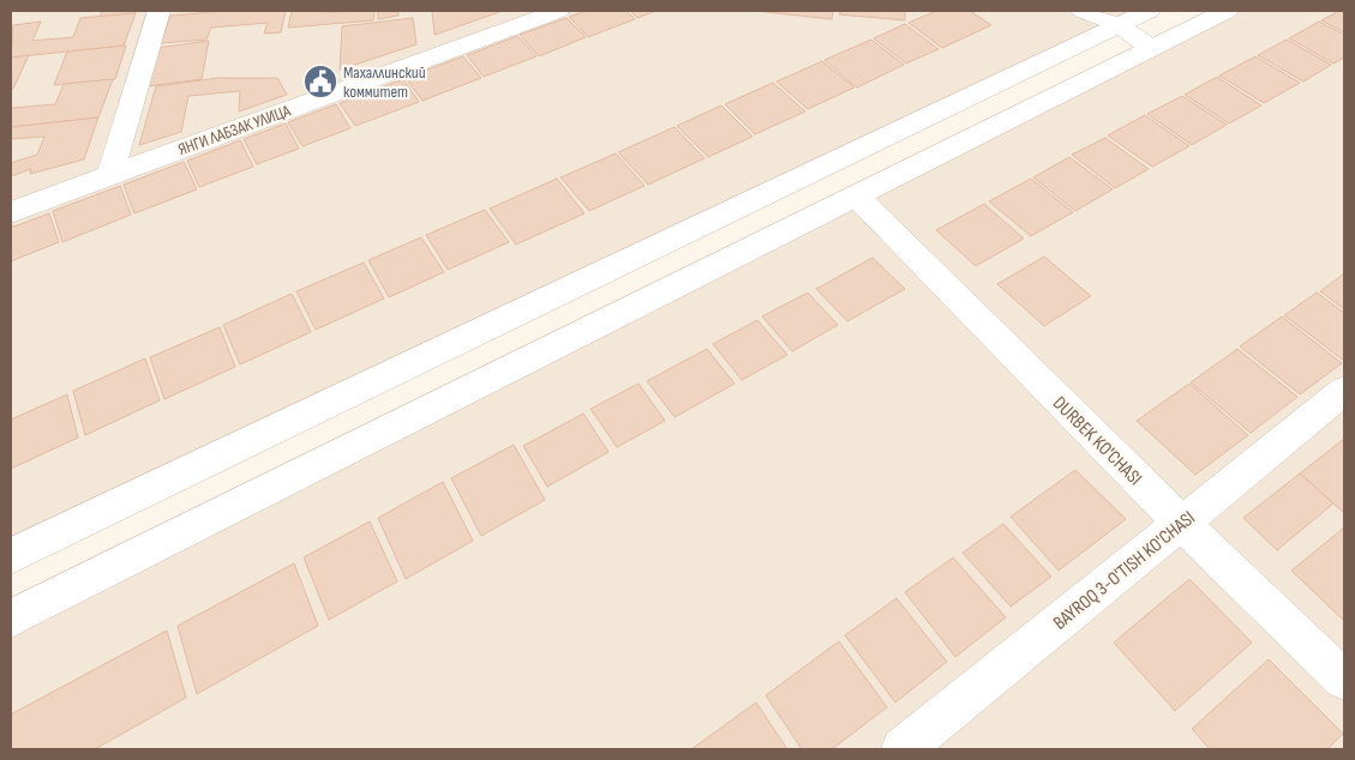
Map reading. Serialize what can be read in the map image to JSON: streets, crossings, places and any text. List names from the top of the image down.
{
  "streets": {
    "main road": ["ЯНГИ ЛАБЗАК УЛИЦА", "DURBEK KO'CHASI", "BAYROQ 3-O'TISH KO'CHASI"]
  },
  "crossings": [
    ["DURBEK KO'CHASI", "BAYROQ 3-O'TISH KO'CHASI"]
  ],
  "places": {
    "public building": ["Махаллинский коммитет"]
  }
}
